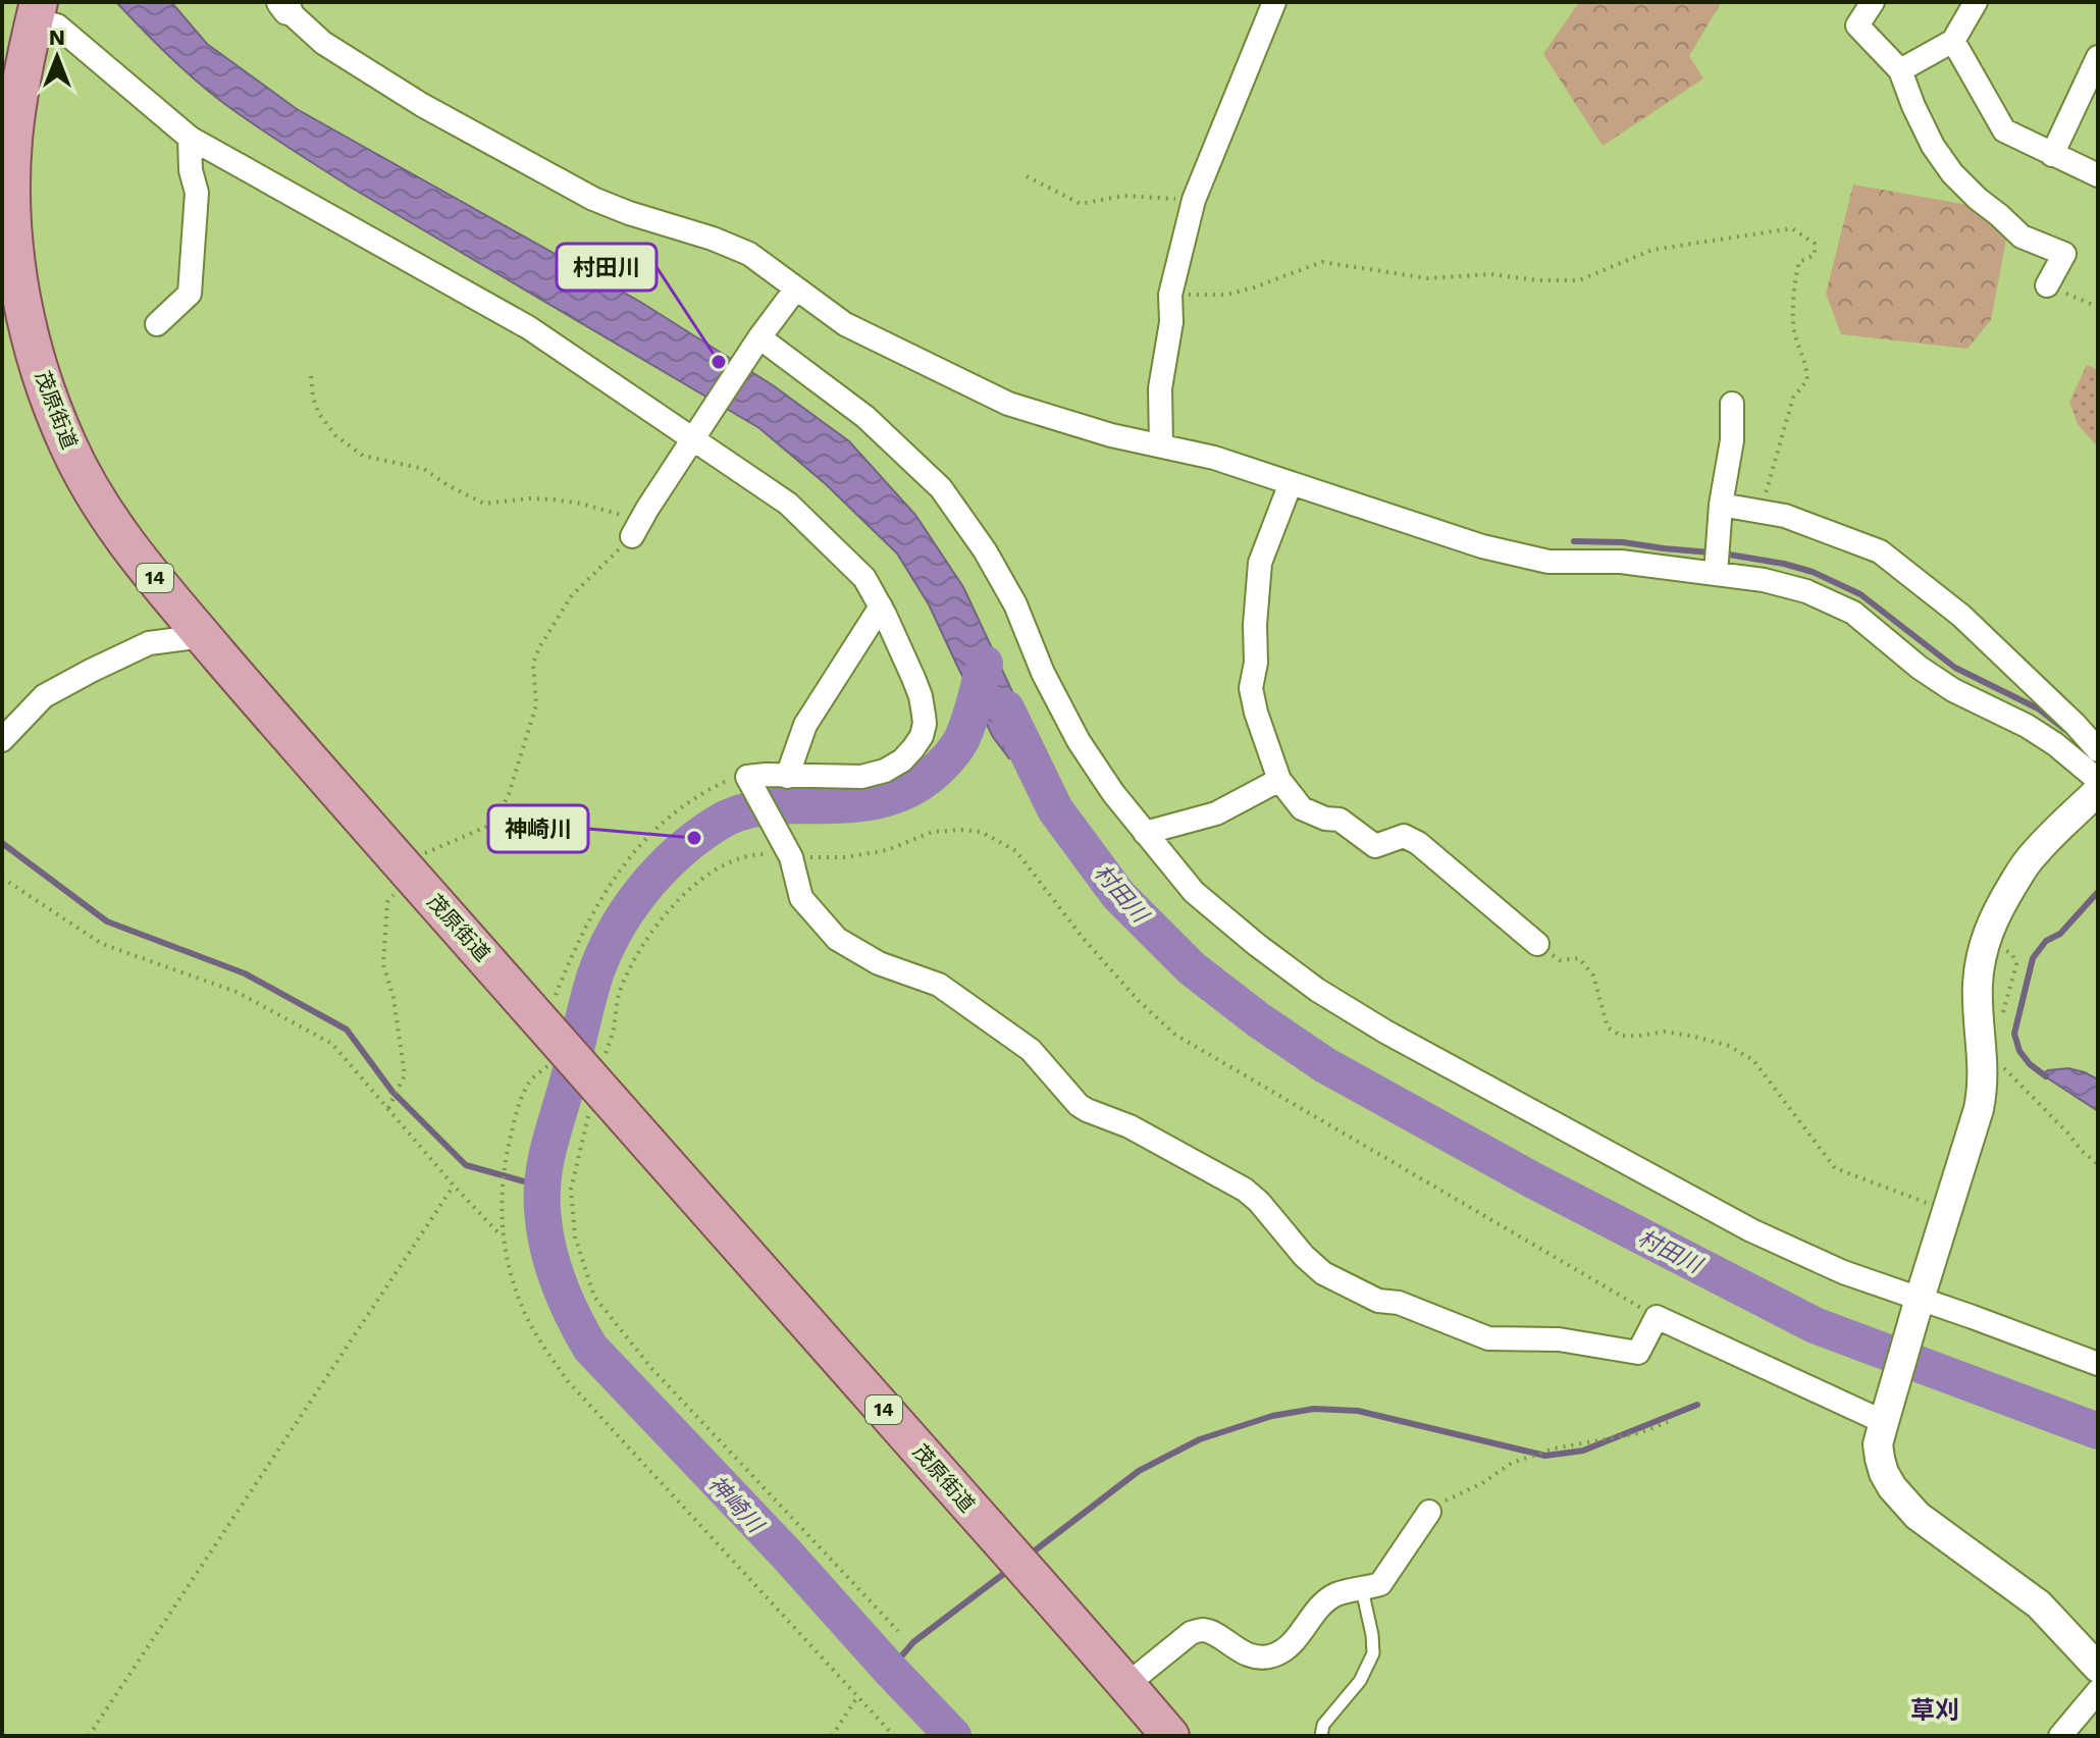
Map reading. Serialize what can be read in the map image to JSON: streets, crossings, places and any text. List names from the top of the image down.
{
  "streets": {
    "main road": ["茂原街道", "14"]
  },
  "districts": ["草刈"],
  "water": ["村田川", "神崎川"],
  "places": ["村田川", "神崎川"],
  "north": "top"
}
